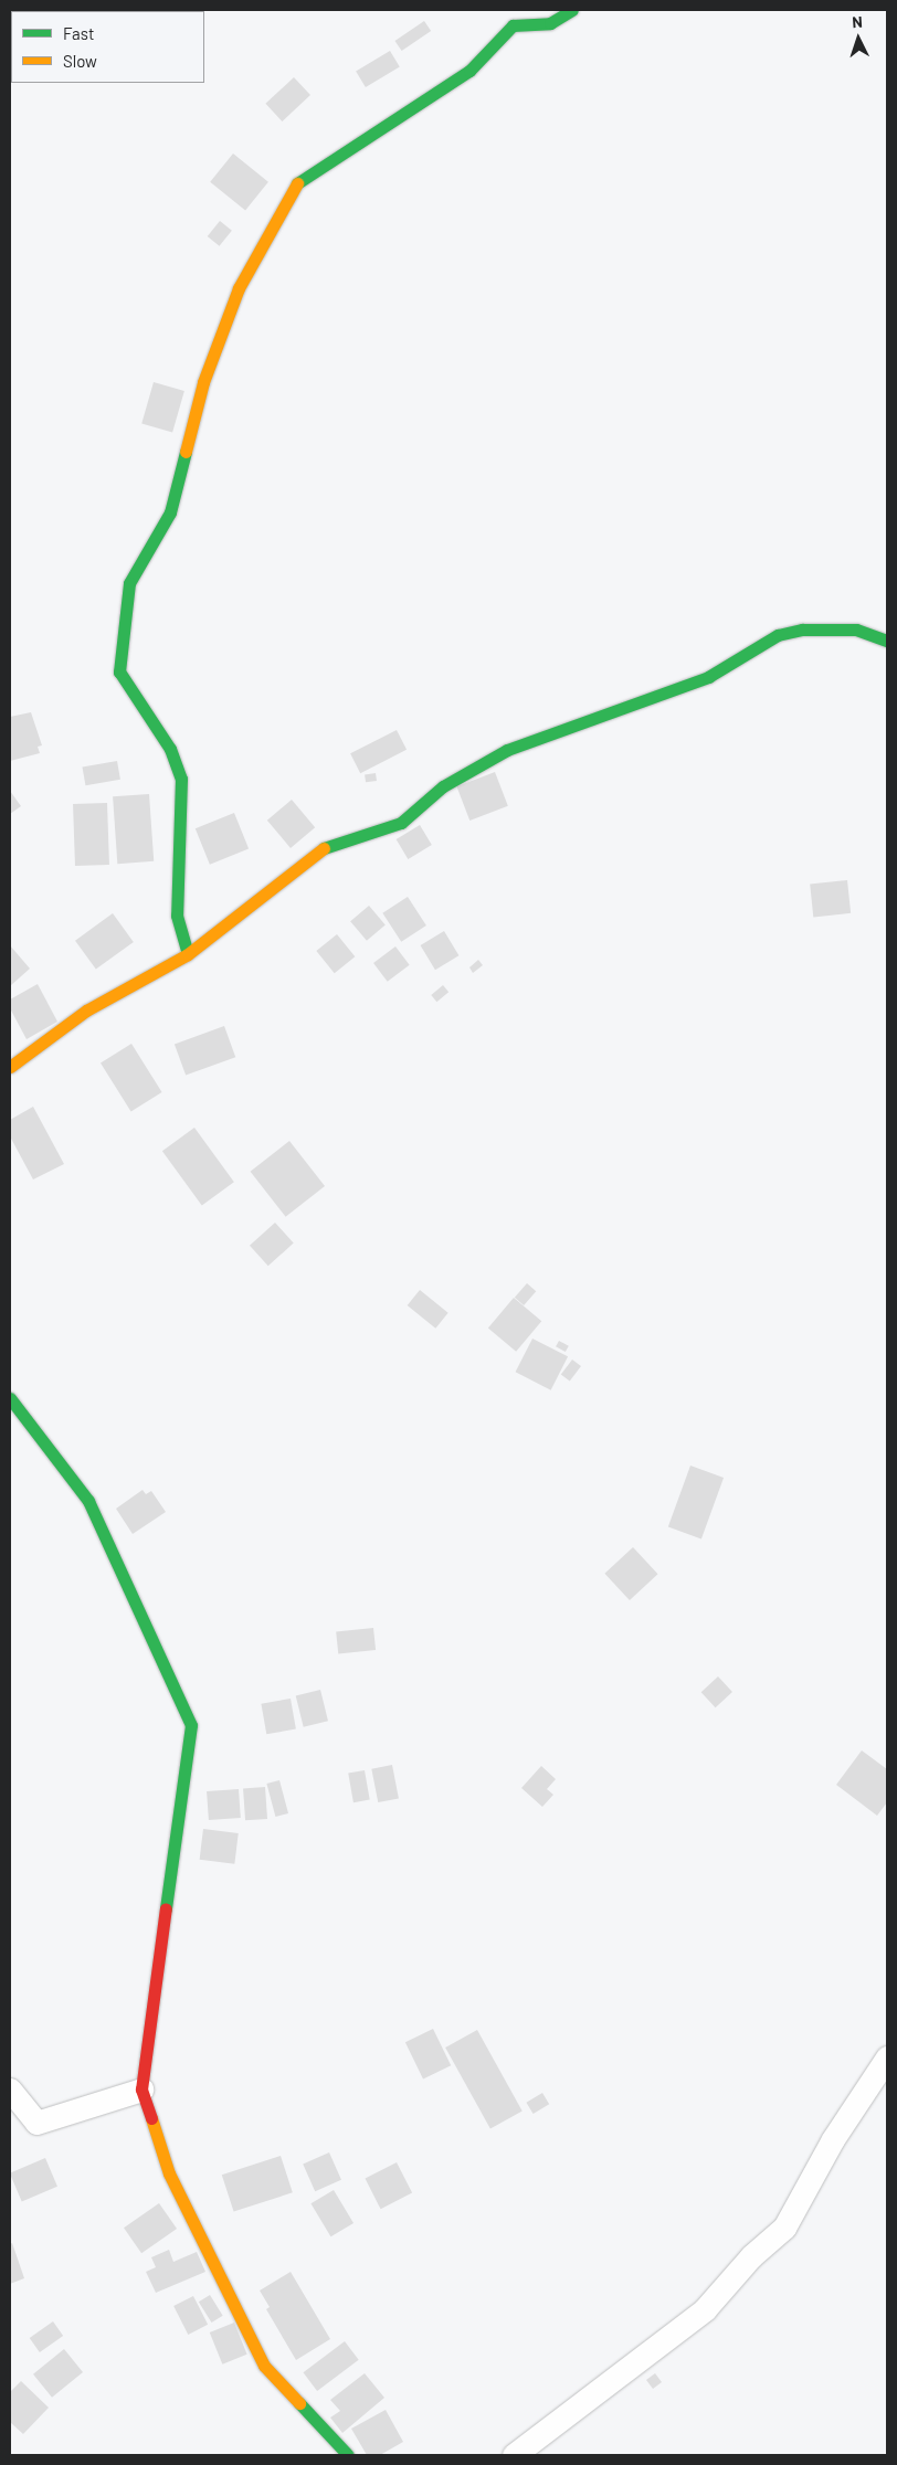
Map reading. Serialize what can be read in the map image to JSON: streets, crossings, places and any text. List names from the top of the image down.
{
  "legend": ["Fast", "Slow"],
  "north": "top"
}
